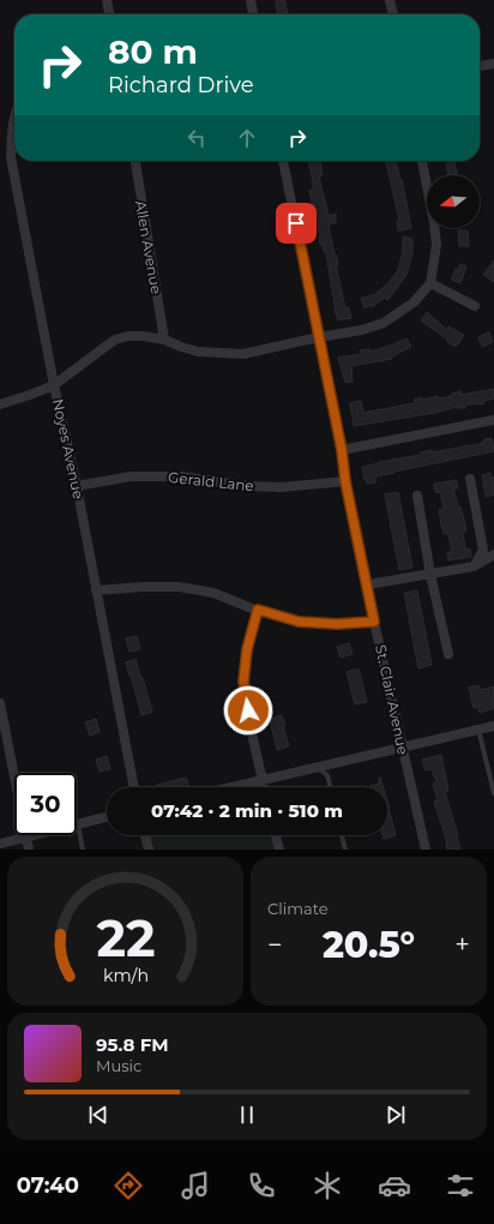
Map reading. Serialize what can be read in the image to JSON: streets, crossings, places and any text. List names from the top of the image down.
{
  "streets": {
    "street": [
      "Allen Avenue",
      "Noyes Avenue",
      "Gerald Lane",
      "St. Clair Avenue"
    ]
  },
  "crossings": [
    ["Noyes Avenue", "Gerald Lane"],
    ["Gerald Lane", "St. Clair Avenue"]
  ],
  "north": "left",
  "page": {
    "turn": ["80 m", "Richard Drive"],
    "limit": "30",
    "trip": "07:42 · 2 min · 510 m",
    "tile": "Climate",
    "heat": ["−", "20.5°", "+"],
    "song": ["95.8 FM", "Music"],
    "tabs": "07:40",
    "gauge": ["22", "km/h"]
  }
}
